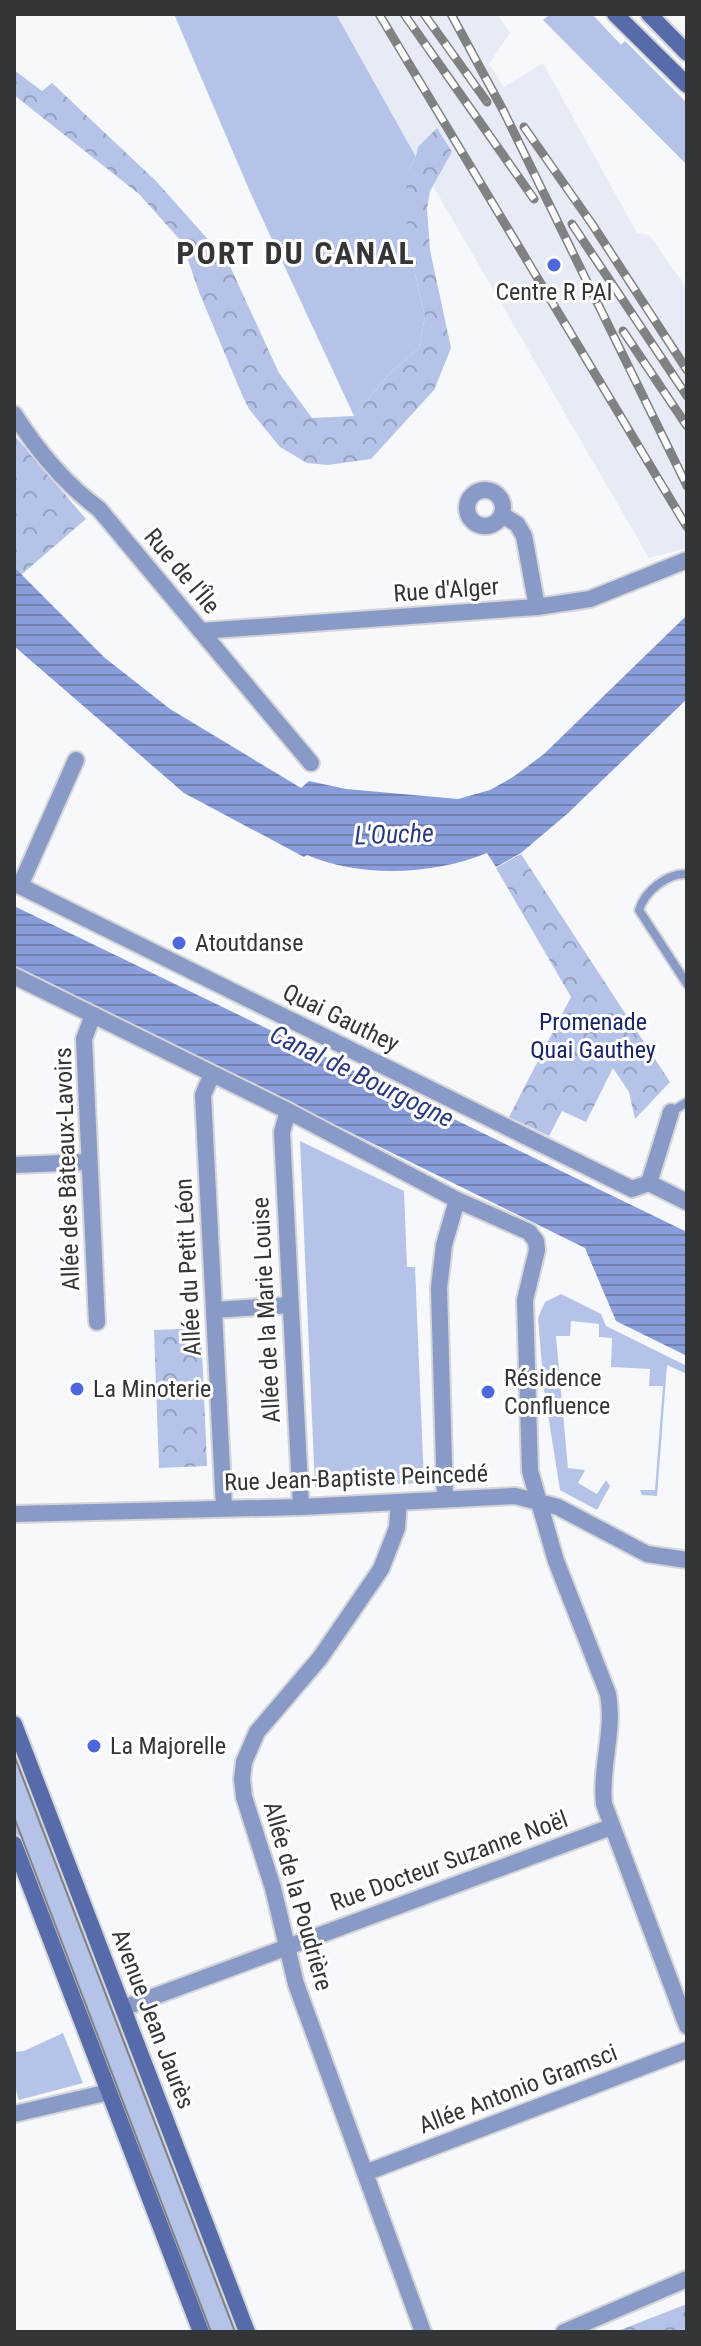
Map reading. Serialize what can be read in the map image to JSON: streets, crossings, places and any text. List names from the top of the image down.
{
  "streets": {
    "main road": ["Avenue Jean Jaurès"],
    "street": [
      "Rue de l'Île",
      "Rue d'Alger",
      "Quai Gauthey",
      "Allée des Bâteaux-Lavoirs",
      "Allée du Petit Léon",
      "Allée de la Marie Louise",
      "Rue Jean-Baptiste Peincedé",
      "Rue Docteur Suzanne Noël",
      "Allée de la Poudrière",
      "Allée Antonio Gramsci"
    ]
  },
  "crossings": [
    ["Rue de l'Île", "Rue d'Alger"],
    ["Allée du Petit Léon", "Rue Jean-Baptiste Peincedé"],
    ["Allée de la Marie Louise", "Rue Jean-Baptiste Peincedé"],
    ["Rue Jean-Baptiste Peincedé", "Allée de la Poudrière"],
    ["Rue Docteur Suzanne Noël", "Allée de la Poudrière"],
    ["Rue Docteur Suzanne Noël", "Avenue Jean Jaurès"],
    ["Allée de la Poudrière", "Allée Antonio Gramsci"]
  ],
  "districts": ["PORT DU CANAL"],
  "water": ["L'Ouche", "Canal de Bourgogne"],
  "parks": ["Promenade Quai Gauthey"],
  "places": [
    "Centre R PAI",
    "Atoutdanse",
    "La Minoterie",
    "Résidence Confluence",
    "La Majorelle"
  ]
}
